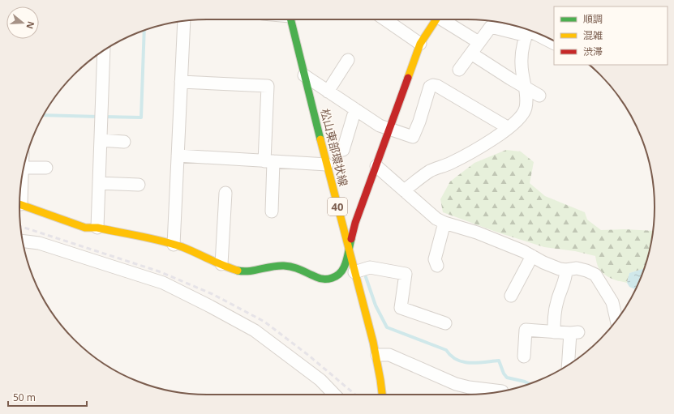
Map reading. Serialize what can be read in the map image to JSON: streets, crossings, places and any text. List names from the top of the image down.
{
  "streets": {
    "street": ["松山東部環状線", "40"]
  },
  "legend": ["順調", "混雑", "渋滞"],
  "scale_bar": "50 m",
  "north": "right"
}
